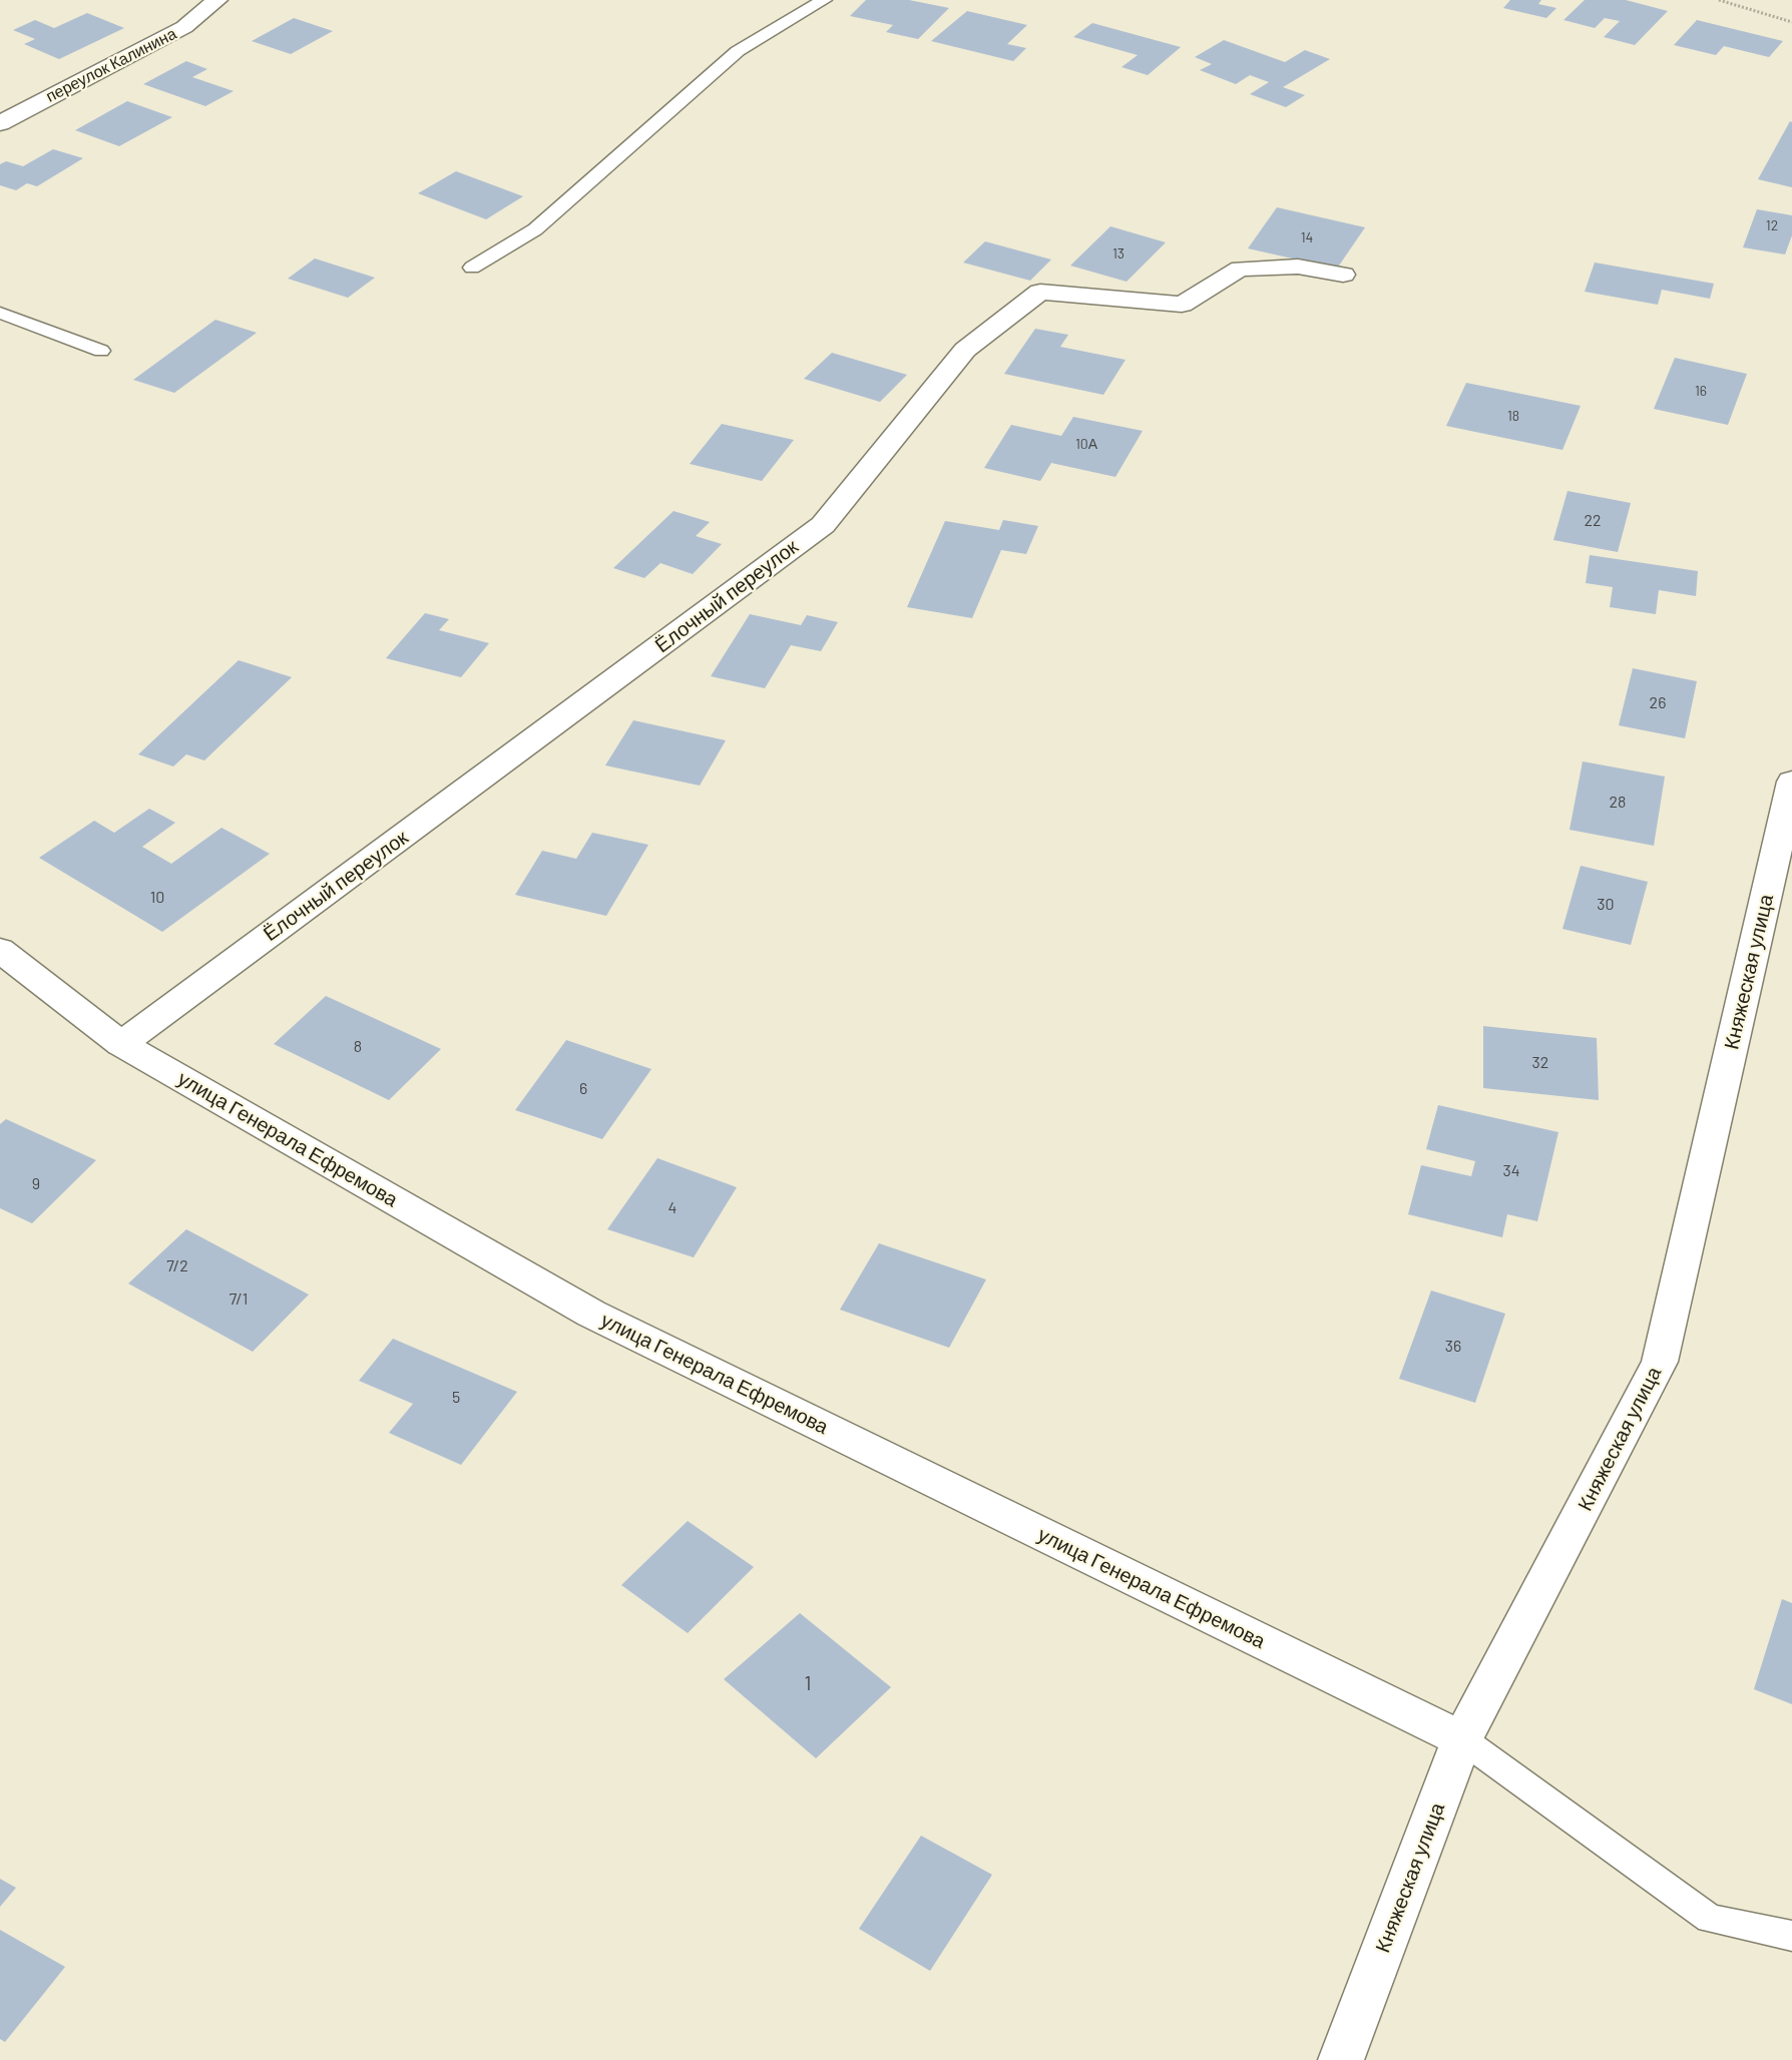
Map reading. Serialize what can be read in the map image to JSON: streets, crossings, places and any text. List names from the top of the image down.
{
  "streets": {
    "street": [
      "переулок Калинина",
      "Ёлочный переулок",
      "Княжеская улица",
      "улица Генерала Ефремова"
    ]
  },
  "crossings": [
    ["Ёлочный переулок", "улица Генерала Ефремова"],
    ["Княжеская улица", "улица Генерала Ефремова"]
  ],
  "house_numbers": [
    "12",
    "14",
    "13",
    "16",
    "18",
    "10А",
    "22",
    "26",
    "28",
    "10",
    "30",
    "8",
    "32",
    "6",
    "34",
    "9",
    "4",
    "7/2",
    "7/1",
    "36",
    "5",
    "1"
  ]
}
